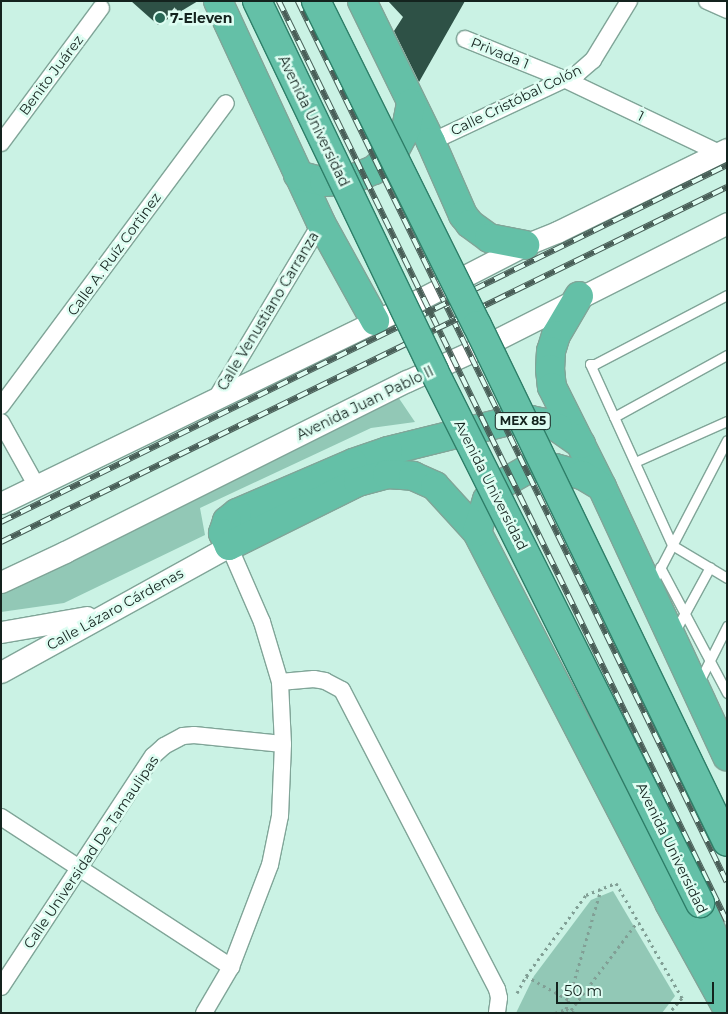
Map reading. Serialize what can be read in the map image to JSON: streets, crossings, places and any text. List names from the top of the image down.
{
  "streets": {
    "highway": ["Avenida Universidad", "MEX 85"],
    "street": [
      "Privada 1",
      "Benito Juárez",
      "Calle Cristóbal Colón",
      "1",
      "Calle A. Ruíz Cortinez",
      "Calle Venustiano Carranza",
      "Avenida Juan Pablo II",
      "Calle Lázaro Cárdenas",
      "Calle Universidad De Tamaulipas"
    ]
  },
  "crossings": [
    ["Privada 1", "Calle Cristóbal Colón"],
    ["Privada 1", "1"],
    ["Calle Cristóbal Colón", "1"]
  ],
  "places": ["7-Eleven"],
  "scale_bar": "50 m"
}
